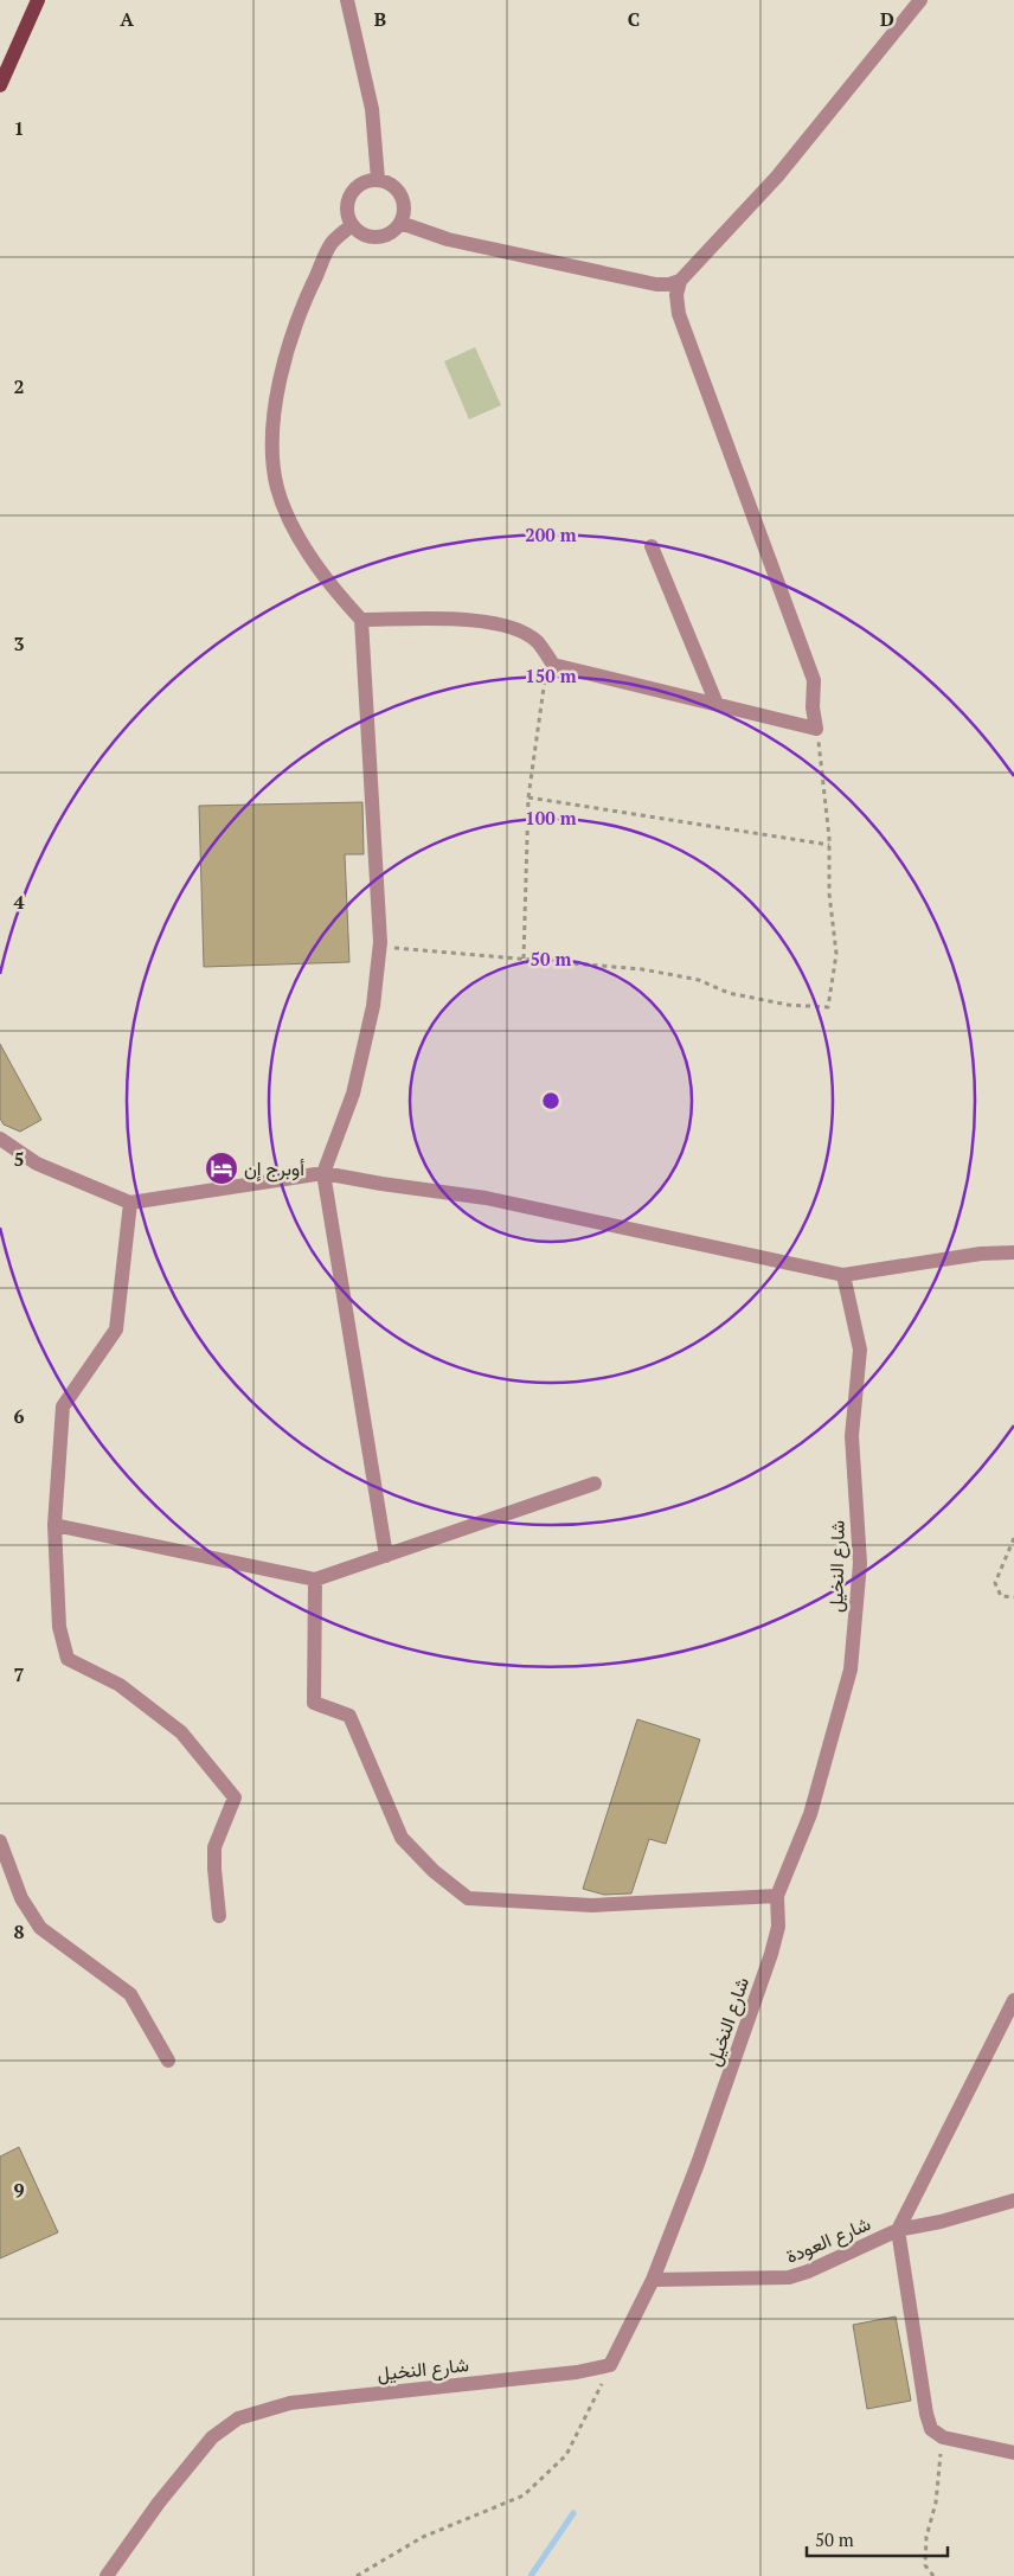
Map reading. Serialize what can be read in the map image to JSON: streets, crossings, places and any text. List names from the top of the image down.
{
  "streets": {
    "street": ["شارع النخيل", "شارع العودة"]
  },
  "crossings": [
    ["شارع النخيل", "شارع العودة"]
  ],
  "places": {
    "hotel": ["أوبرج إن"]
  },
  "scale_bar": "50 m",
  "grid": {
    "columns": [
      "A",
      "B",
      "C",
      "D"
    ],
    "rows": [
      "1",
      "2",
      "3",
      "4",
      "5",
      "6",
      "7",
      "8",
      "9"
    ]
  },
  "rings": [
    "200 m",
    "150 m",
    "100 m",
    "50 m"
  ]
}
